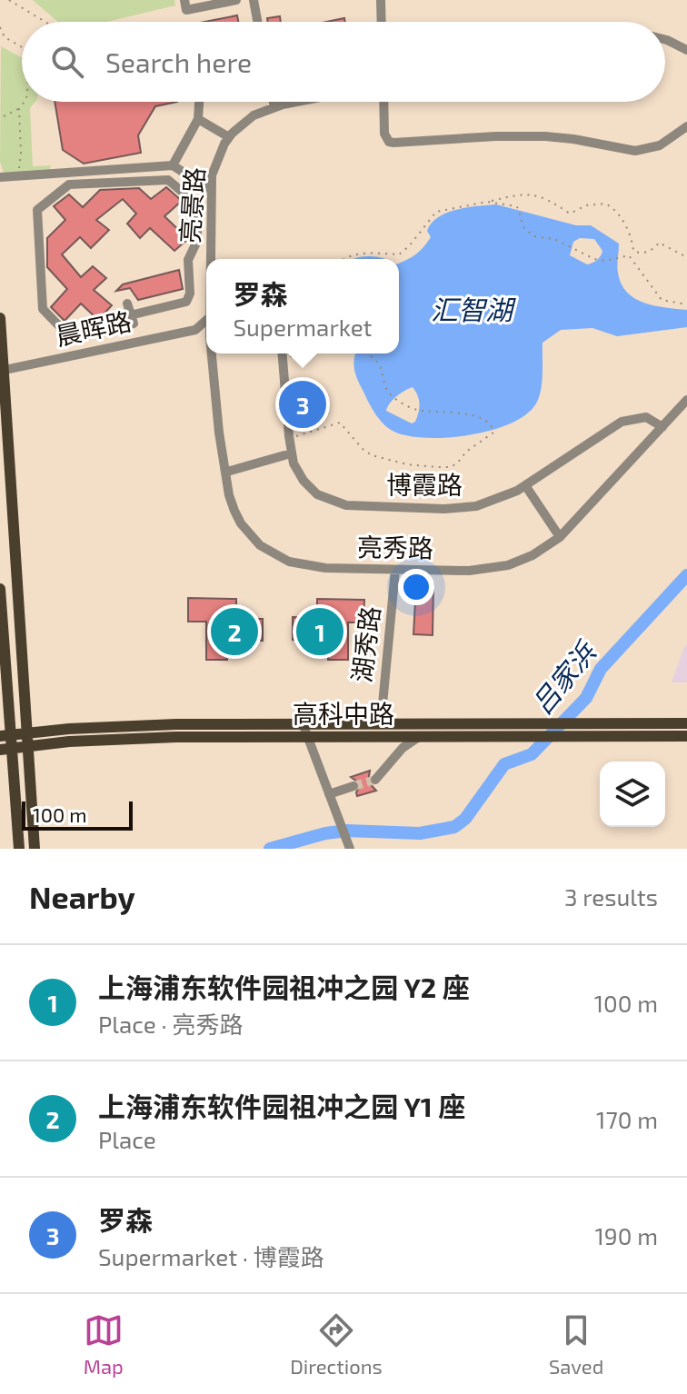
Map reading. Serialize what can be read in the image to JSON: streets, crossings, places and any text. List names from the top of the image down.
{
  "streets": {
    "main road": ["高科中路"],
    "street": [
      "亮景路",
      "晨晖路",
      "博霞路",
      "亮秀路",
      "湖秀路"
    ]
  },
  "crossings": [
    ["博霞路", "亮秀路"],
    ["亮秀路", "湖秀路"],
    ["湖秀路", "高科中路"]
  ],
  "water": ["汇智湖", "吕家浜"],
  "scale_bar": "100 m",
  "page": {
    "search": "Search here",
    "popup": ["罗森", "Supermarket"],
    "pins": ["3", "1", "2"],
    "scale": "100 m",
    "heading": ["Nearby", "3 results"],
    "list": [
      {
        "mark": "1",
        "name": "上海浦东软件园祖冲之园 Y2 座",
        "note": "Place · 亮秀路",
        "value": "100 m"
      },
      {
        "mark": "2",
        "name": "上海浦东软件园祖冲之园 Y1 座",
        "note": "Place",
        "value": "170 m"
      },
      {
        "mark": "3",
        "name": "罗森",
        "note": "Supermarket · 博霞路",
        "value": "190 m"
      }
    ],
    "nav": ["Map", "Directions", "Saved"]
  }
}
